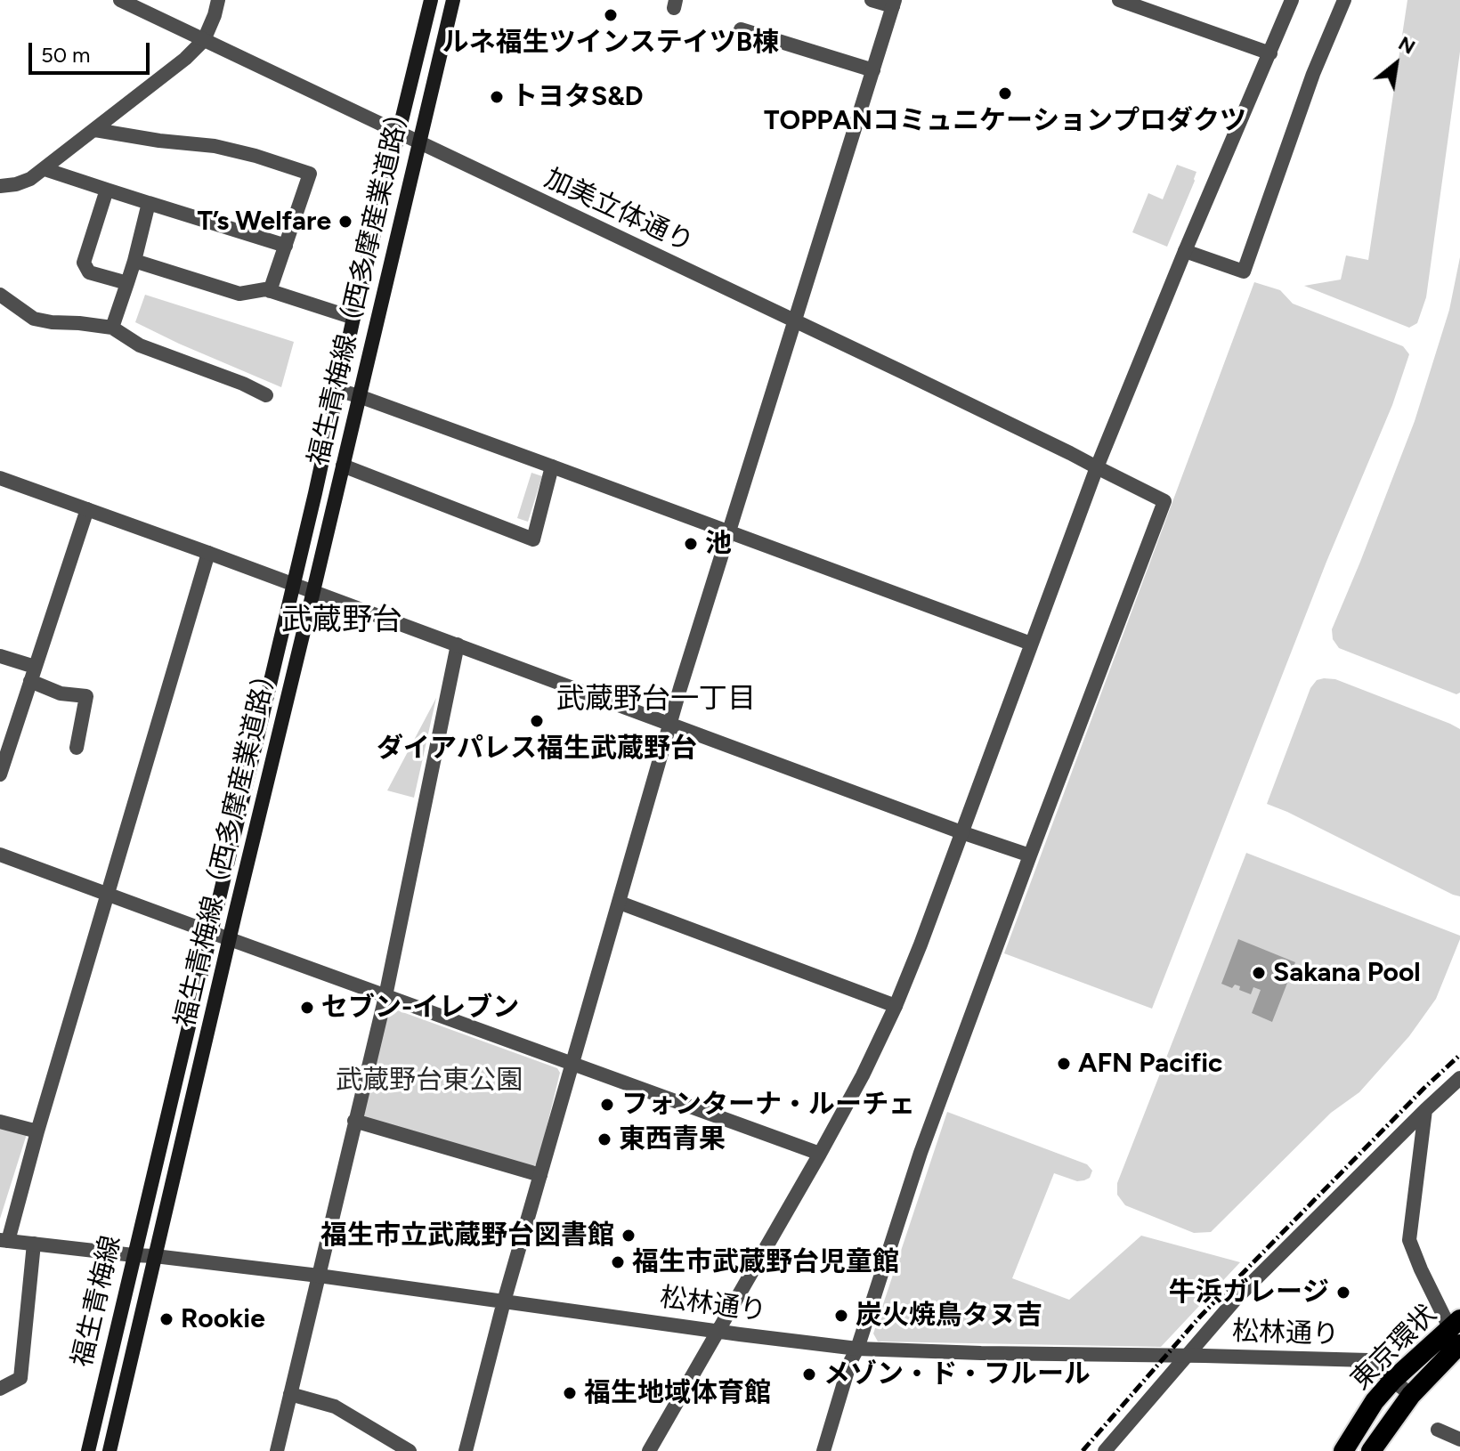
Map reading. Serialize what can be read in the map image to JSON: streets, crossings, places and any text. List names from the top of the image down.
{
  "streets": {
    "highway": ["東京環状"],
    "main road": ["福生青梅線（西多摩産業道路）", "福生青梅線"],
    "street": ["加美立体通り", "松林通り"]
  },
  "crossings": [
    ["加美立体通り", "福生青梅線（西多摩産業道路）"],
    ["福生青梅線（西多摩産業道路）", "福生青梅線"],
    ["福生青梅線（西多摩産業道路）", "松林通り"],
    ["福生青梅線", "松林通り"],
    ["松林通り", "東京環状"]
  ],
  "districts": ["武蔵野台", "武蔵野台一丁目"],
  "parks": ["武蔵野台東公園"],
  "places": [
    "ルネ福生ツインステイツB棟",
    "TOPPANコミュニケーションプロダクツ",
    "トヨタS&D",
    "T’s Welfare",
    "池",
    "ダイアパレス福生武蔵野台",
    "Sakana Pool",
    "セブン-イレブン",
    "AFN Pacific",
    "フォンターナ・ルーチェ",
    "東西青果",
    "福生市立武蔵野台図書館",
    "福生市武蔵野台児童館",
    "牛浜ガレージ",
    "炭火焼鳥タヌ吉",
    "Rookie",
    "メゾン・ド・フルール",
    "福生地域体育館"
  ],
  "scale_bar": "50 m",
  "north": "top right"
}
